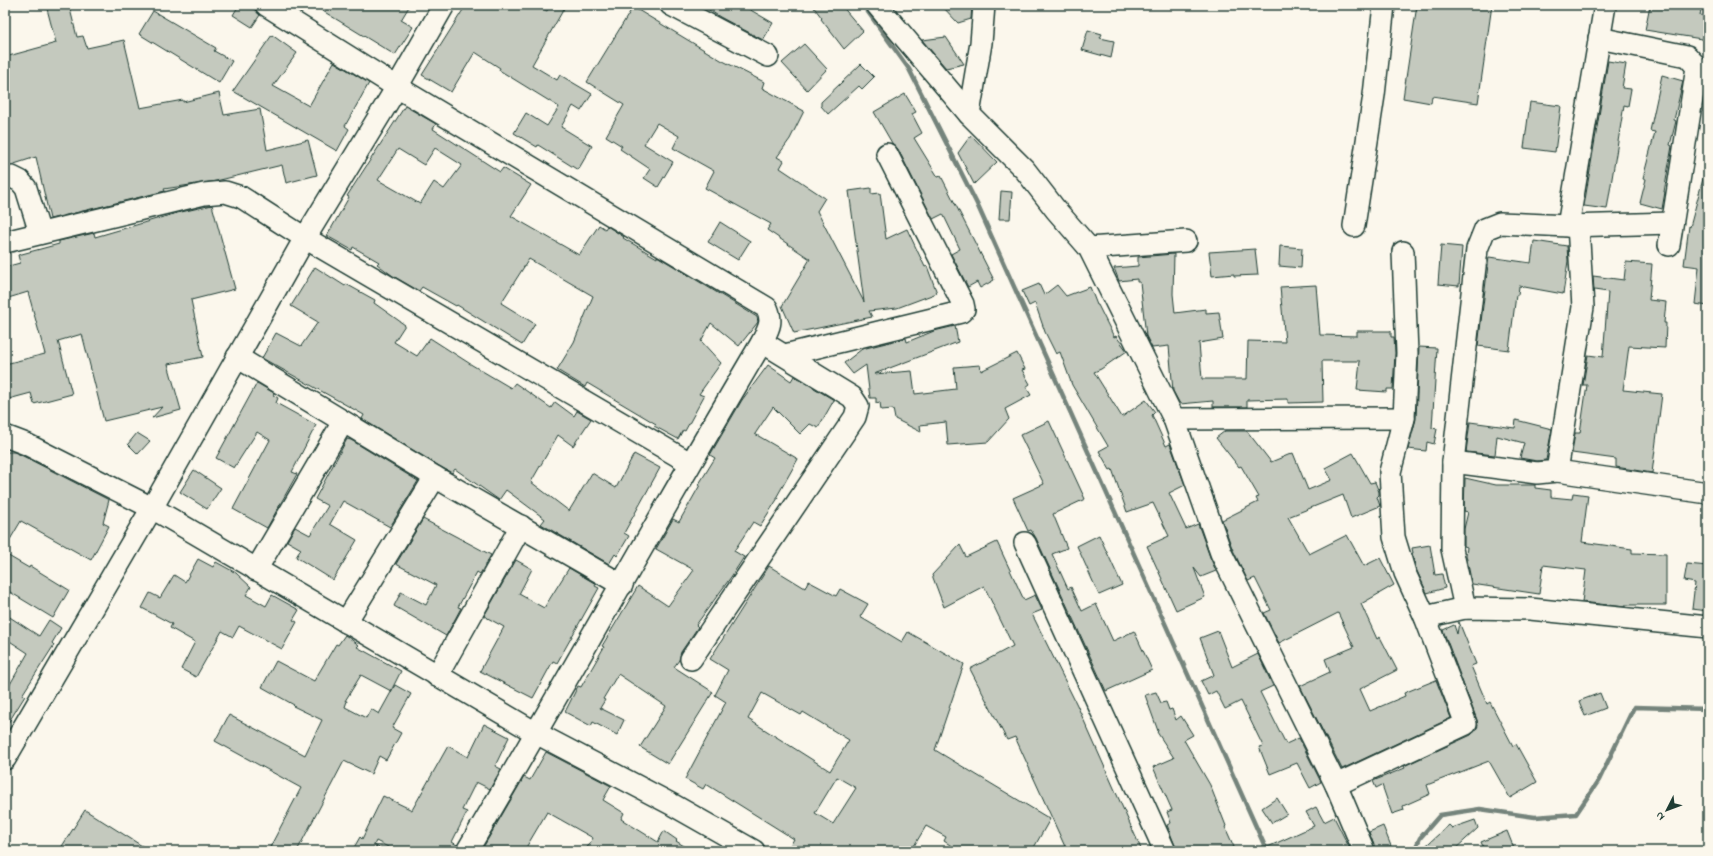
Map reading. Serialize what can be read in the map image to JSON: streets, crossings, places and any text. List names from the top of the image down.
{
  "north": "bottom left"
}
